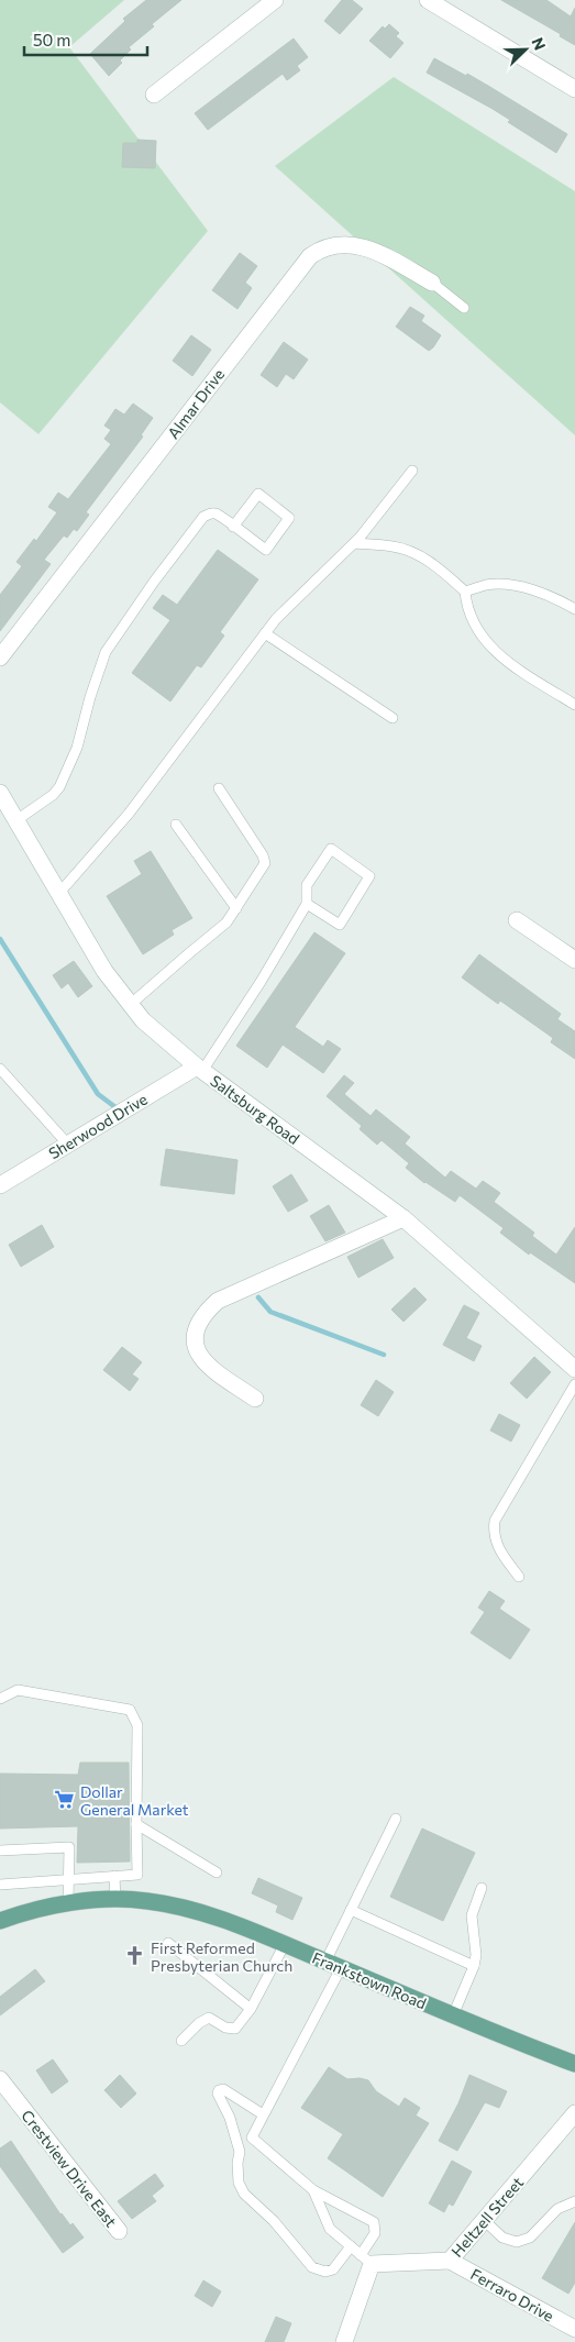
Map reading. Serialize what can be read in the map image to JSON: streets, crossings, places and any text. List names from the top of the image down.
{
  "streets": {
    "main road": ["Frankstown Road"],
    "street": [
      "Almar Drive",
      "Saltsburg Road",
      "Sherwood Drive",
      "Crestview Drive East",
      "Heltzell Street",
      "Ferraro Drive"
    ]
  },
  "crossings": [
    ["Saltsburg Road", "Sherwood Drive"],
    ["Heltzell Street", "Ferraro Drive"]
  ],
  "places": {
    "supermarket": ["Dollar General Market"],
    "church": ["First Reformed Presbyterian Church"]
  },
  "scale_bar": "50 m",
  "north": "top right"
}
